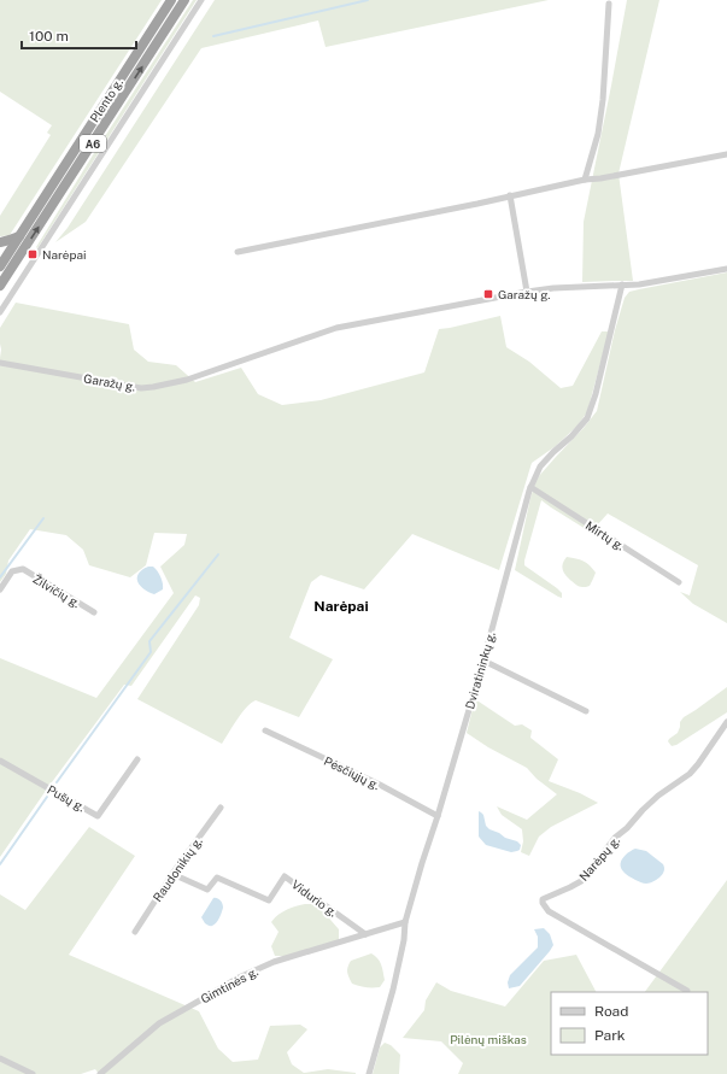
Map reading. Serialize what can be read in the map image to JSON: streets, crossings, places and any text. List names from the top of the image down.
{
  "streets": {
    "highway": ["Plento g.", "A6"],
    "street": [
      "Garažų g.",
      "Mirtų g.",
      "Žilvičių g.",
      "Dviratininkų g.",
      "Pėsčiųjų g.",
      "Pušų g.",
      "Narėpų g.",
      "Raudonikių g.",
      "Vidurio g.",
      "Gimtinės g."
    ]
  },
  "crossings": [
    ["Garažų g.", "Dviratininkų g."],
    ["Mirtų g.", "Dviratininkų g."],
    ["Dviratininkų g.", "Pėsčiųjų g."],
    ["Dviratininkų g.", "Gimtinės g."],
    ["Raudonikių g.", "Vidurio g."],
    ["Vidurio g.", "Gimtinės g."]
  ],
  "districts": ["Narėpai"],
  "parks": ["Pilėnų miškas"],
  "places": {
    "transit": ["Narėpai", "Garažų g."]
  },
  "legend": ["Road", "Park"],
  "scale_bar": "100 m"
}
